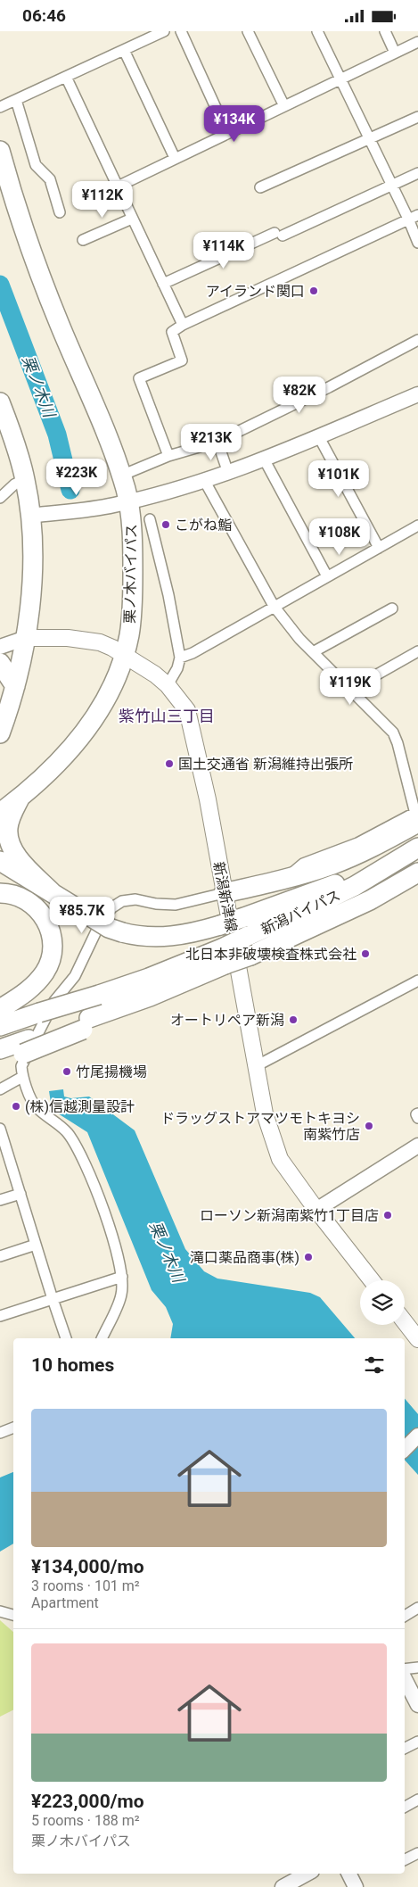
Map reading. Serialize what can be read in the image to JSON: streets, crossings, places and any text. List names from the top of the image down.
{
  "streets": {
    "highway": ["栗ノ木バイパス", "新潟バイパス"],
    "main road": ["新潟新津線"]
  },
  "crossings": [
    ["栗ノ木バイパス", "新潟新津線"]
  ],
  "districts": ["紫竹山三丁目"],
  "water": ["栗ノ木川"],
  "places": [
    "アイランド関口",
    "こがね鮨",
    "国土交通省 新潟維持出張所",
    "北日本非破壊検査株式会社",
    "オートリペア新潟",
    "竹尾揚機場",
    "(株)信越測量設計",
    "ドラッグストアマツモトキヨシ 南紫竹店",
    "ローソン新潟南紫竹1丁目店",
    "滝口薬品商事(株)"
  ],
  "page": {
    "status": "06:46",
    "price": [
      "¥134K",
      "¥112K",
      "¥114K",
      "¥82K",
      "¥213K",
      "¥223K",
      "¥101K",
      "¥108K",
      "¥119K",
      "¥85.7K"
    ],
    "heading": "10 homes",
    "list": [
      {
        "name": "¥134,000/mo",
        "note": "3 rooms · 101 m² · Apartment"
      },
      {
        "name": "¥223,000/mo",
        "note": "5 rooms · 188 m² · 栗ノ木バイパス"
      }
    ]
  }
}
